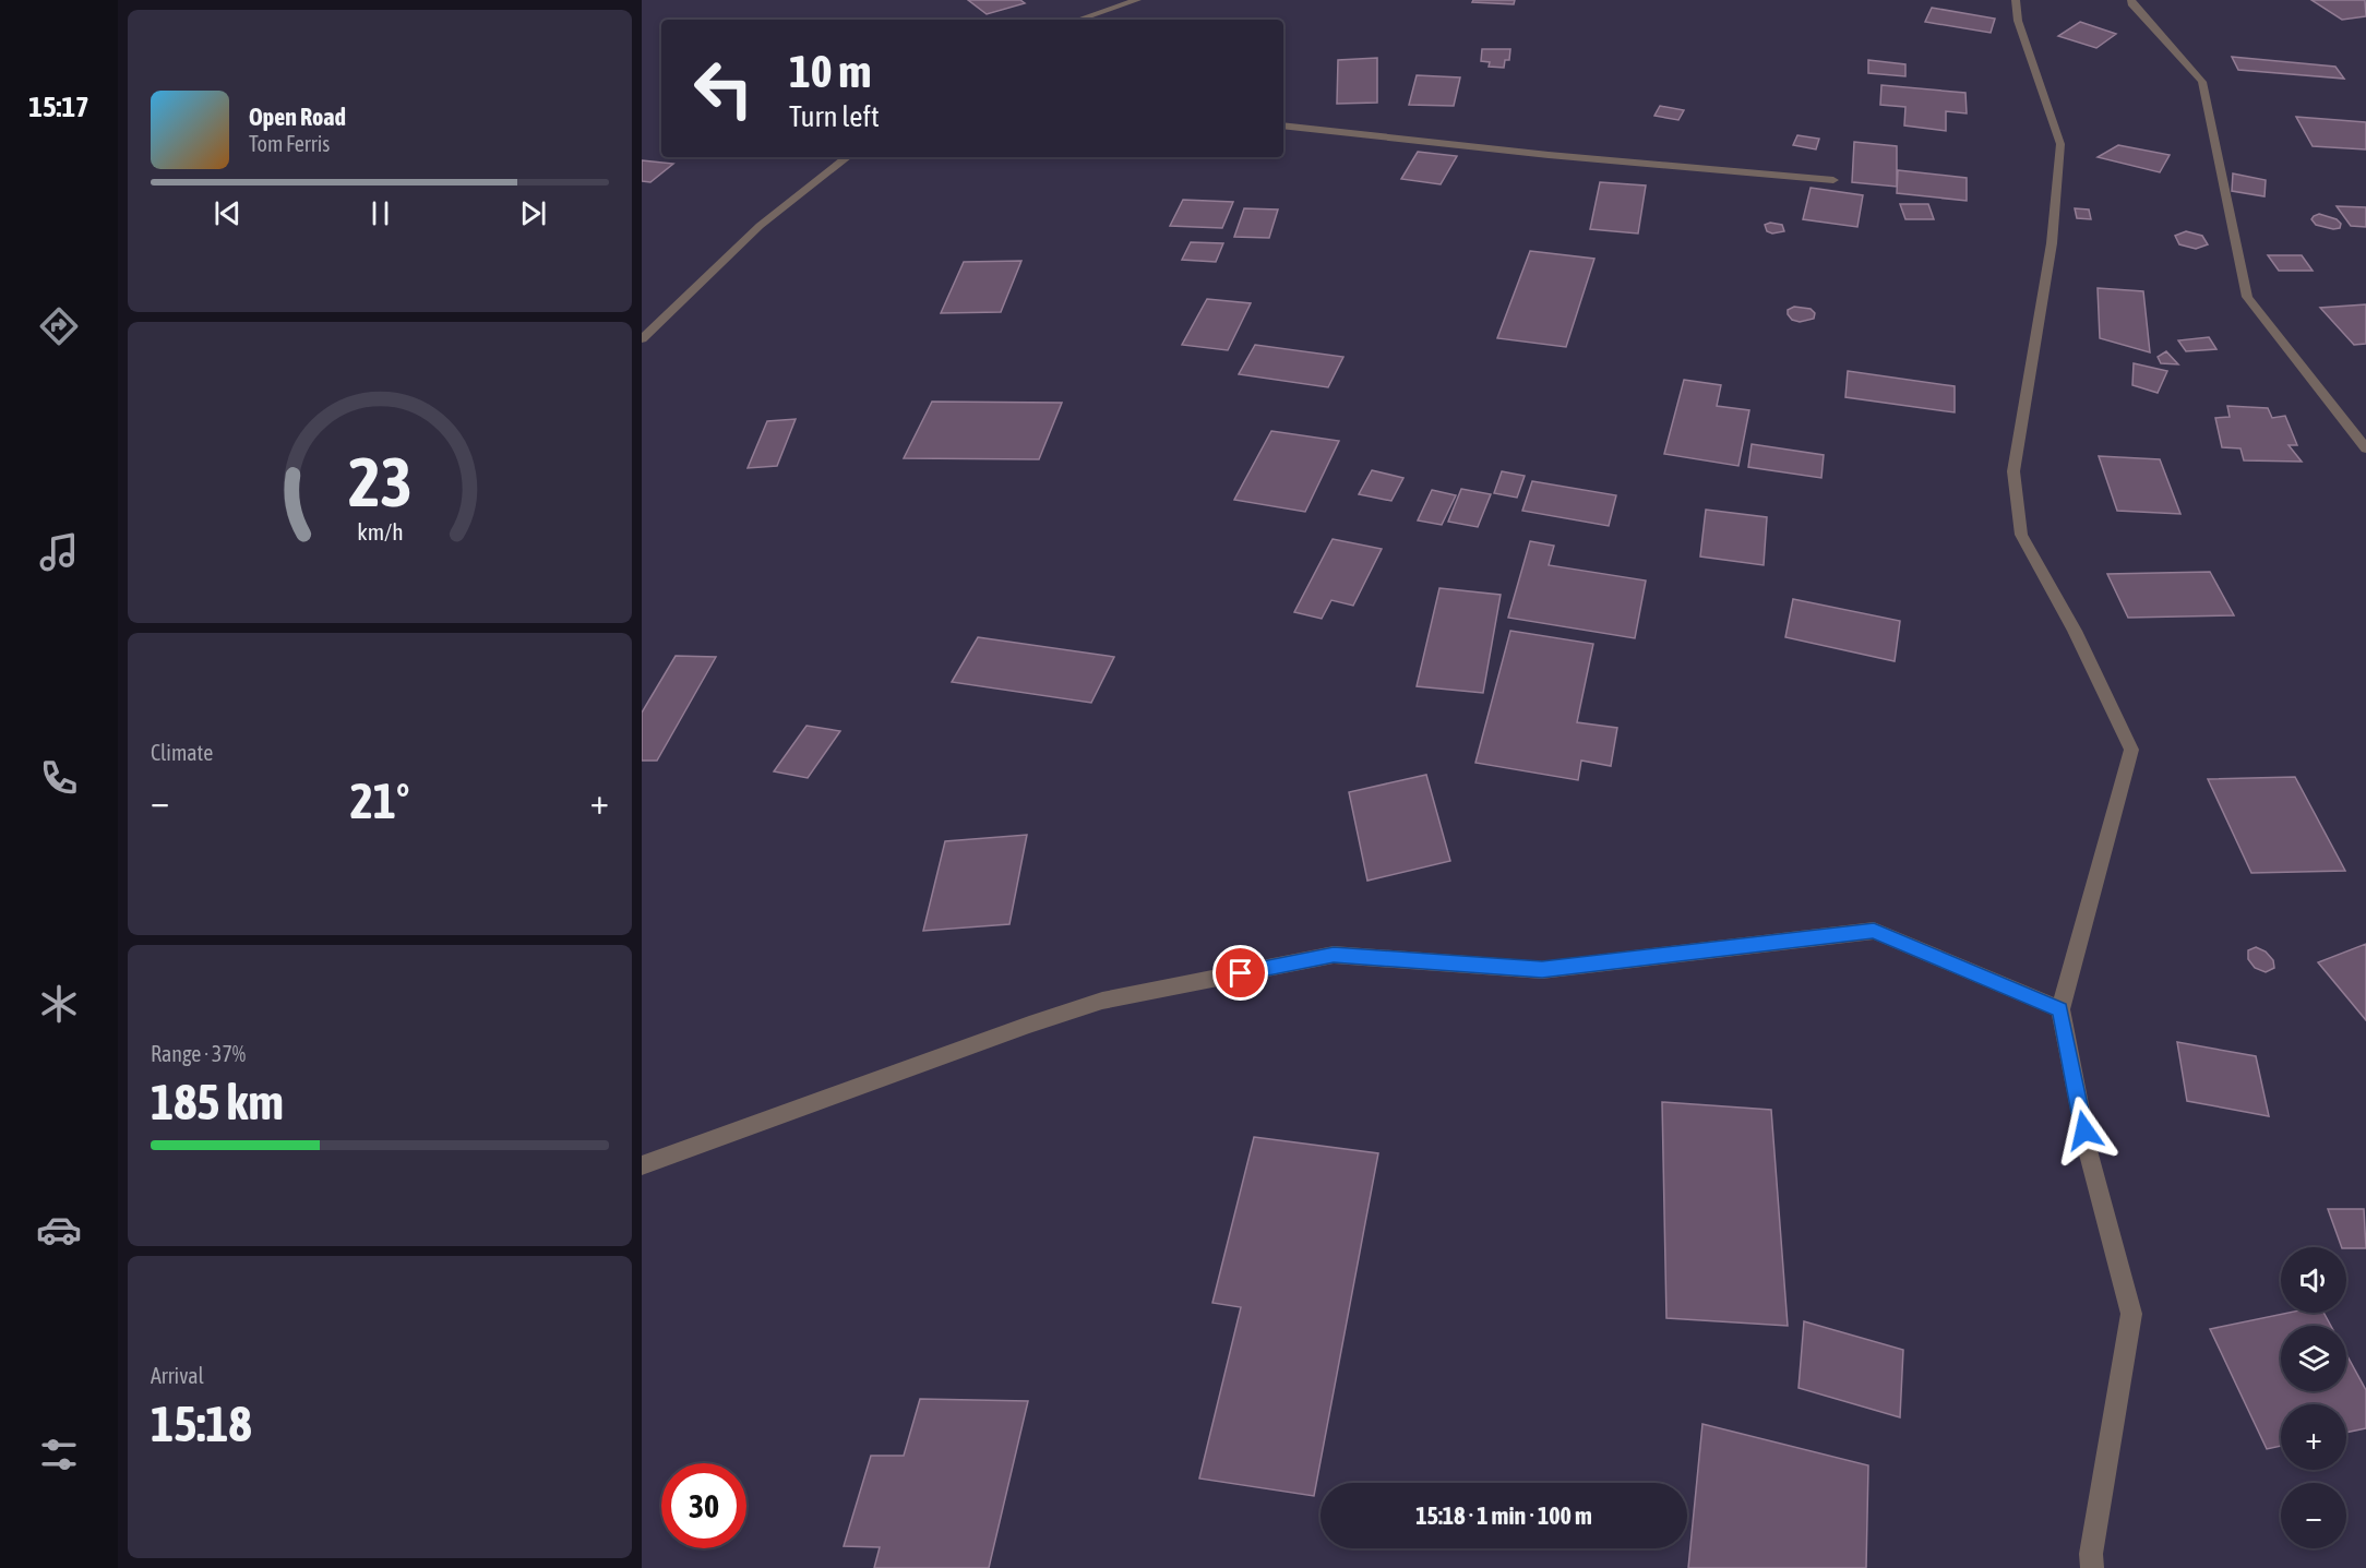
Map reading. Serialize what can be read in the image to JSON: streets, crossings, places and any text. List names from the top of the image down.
{
  "page": {
    "tabs": "15:17",
    "turn": ["10 m", "Turn left"],
    "song": ["Open Road", "Tom Ferris"],
    "tile": [
      "Climate",
      ["Range · 37%", "185 km"],
      ["Arrival", "15:18"]
    ],
    "heat": ["−", "21°", "+"],
    "map_buttons": ["+", "−"],
    "limit": "30",
    "trip": "15:18 · 1 min · 100 m",
    "gauge": ["23", "km/h"]
  }
}
